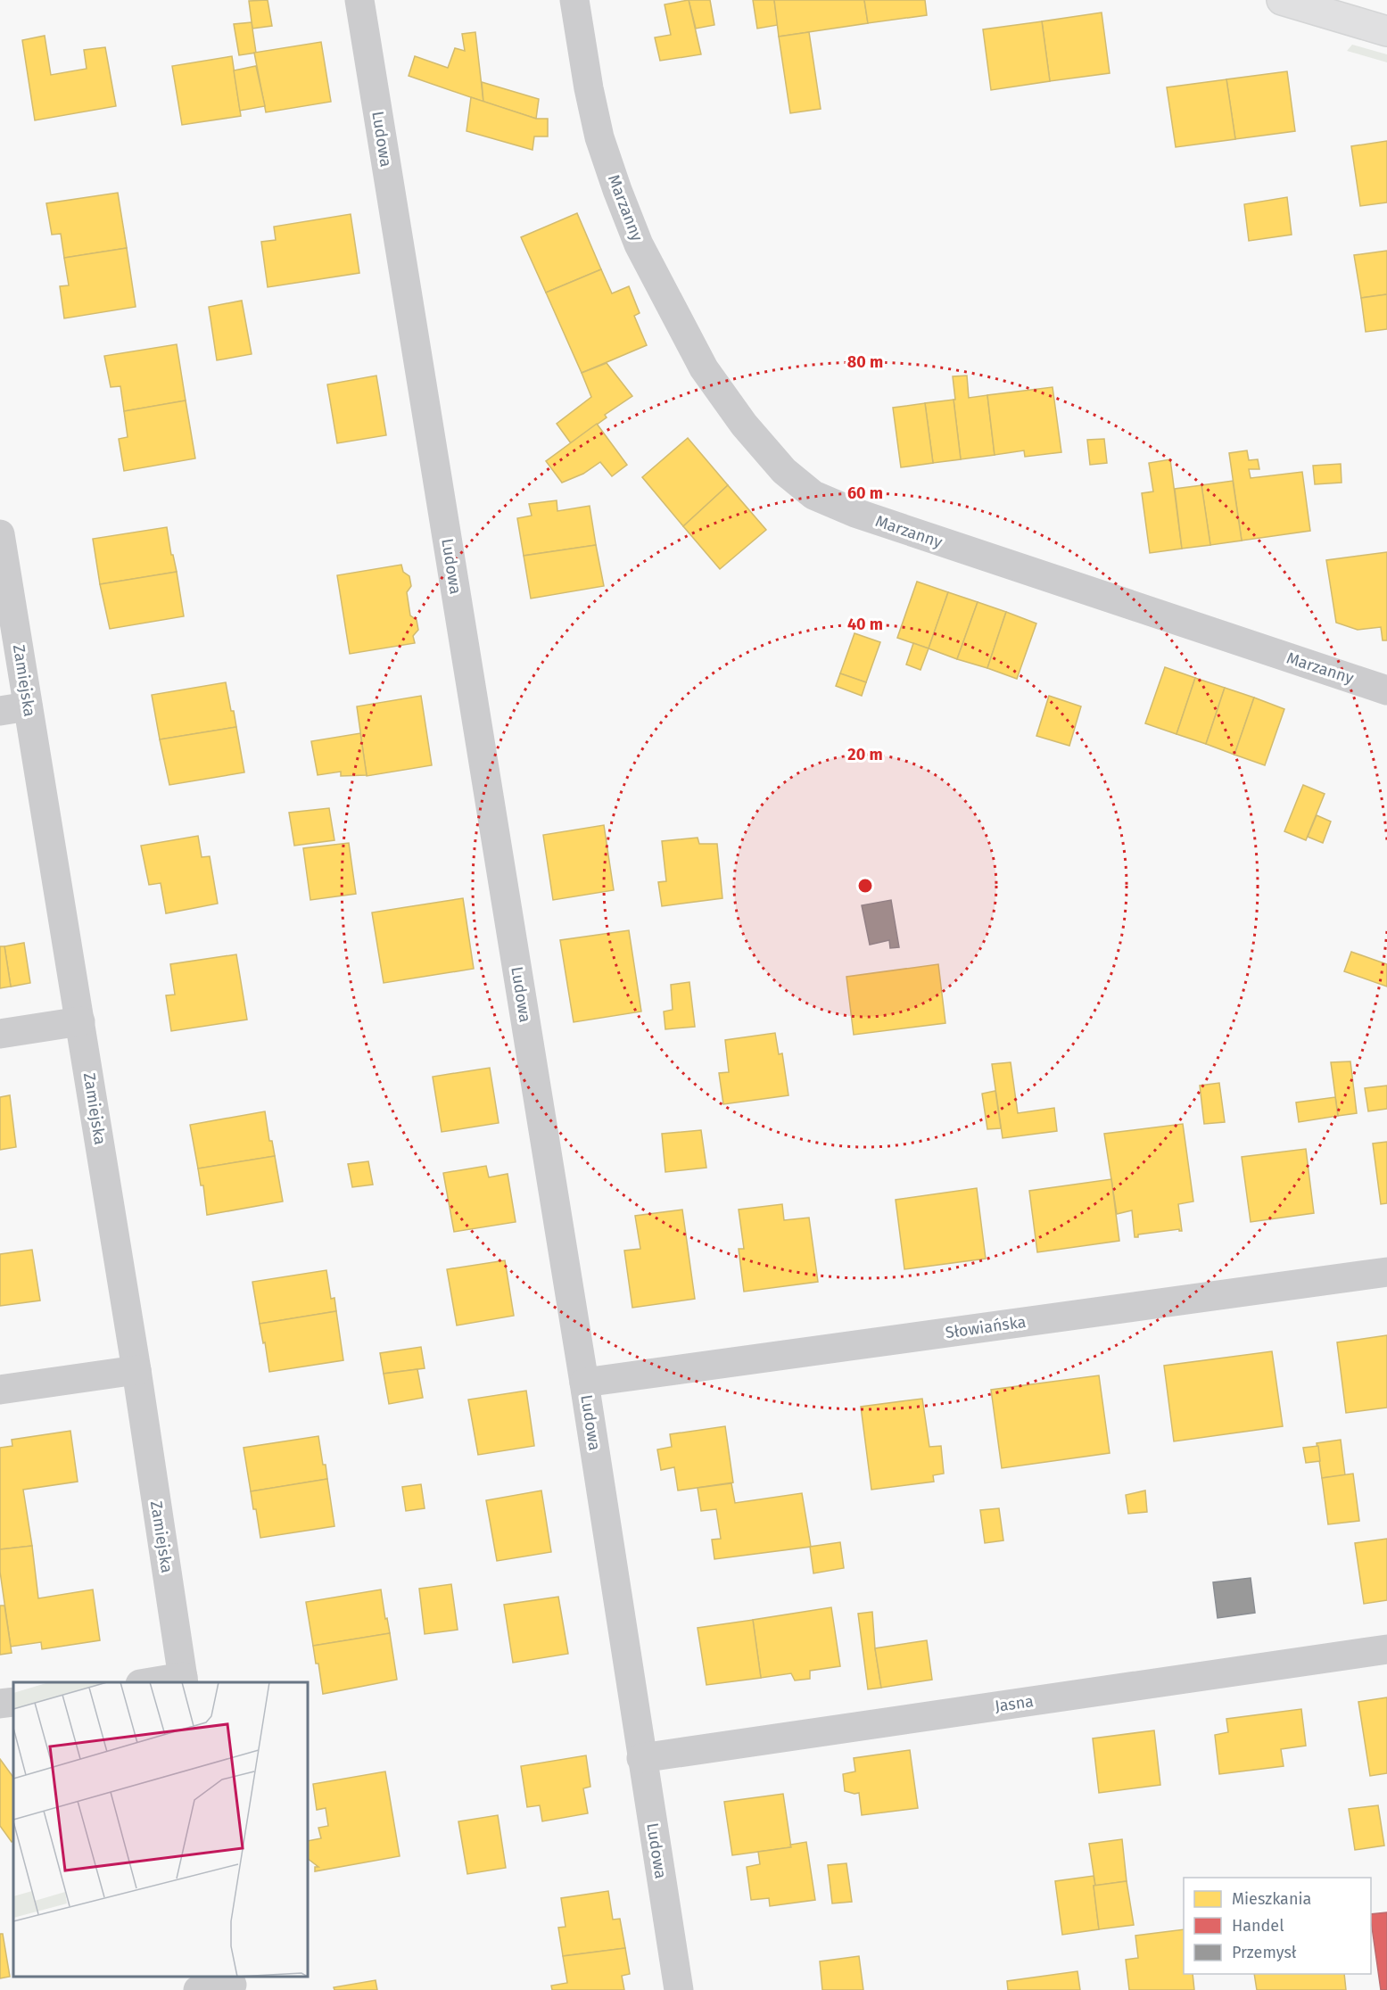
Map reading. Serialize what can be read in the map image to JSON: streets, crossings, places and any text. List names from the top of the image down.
{
  "streets": {
    "street": [
      "Ludowa",
      "Marzanny",
      "Zamiejska",
      "Słowiańska",
      "Jasna"
    ]
  },
  "crossings": [
    ["Ludowa", "Słowiańska"],
    ["Ludowa", "Jasna"]
  ],
  "legend": ["Mieszkania", "Handel", "Przemysł"],
  "rings": [
    "80 m",
    "60 m",
    "40 m",
    "20 m"
  ]
}
